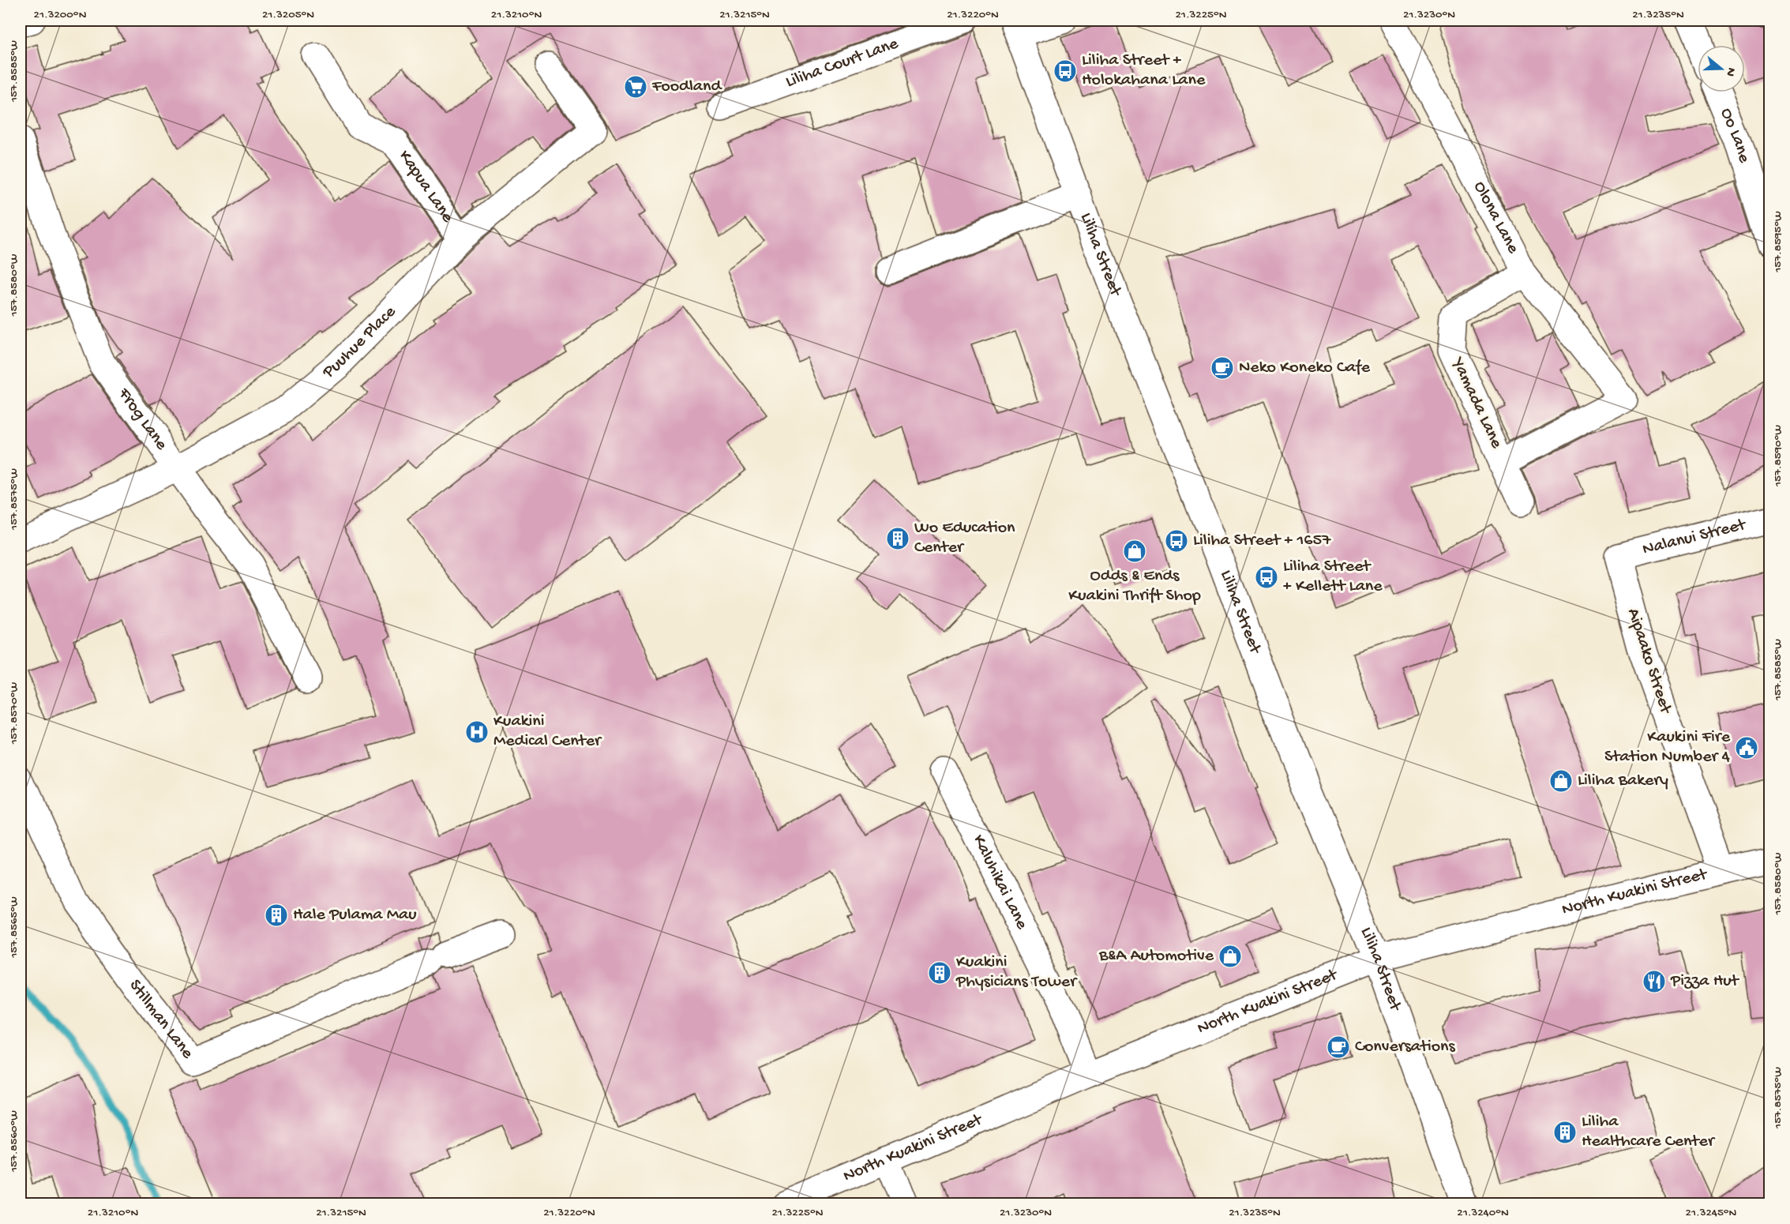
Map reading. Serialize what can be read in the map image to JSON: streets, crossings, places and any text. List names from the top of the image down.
{
  "streets": {
    "street": [
      "Liliha Court Lane",
      "Oo Lane",
      "Kapua Lane",
      "Olona Lane",
      "Liliha Street",
      "Puuhue Place",
      "Yamada Lane",
      "Frog Lane",
      "Nalanui Street",
      "Aipaako Street",
      "Kaluhikai Lane",
      "North Kuakini Street",
      "Stillman Lane"
    ]
  },
  "crossings": [
    ["Kapua Lane", "Puuhue Place"],
    ["Olona Lane", "Yamada Lane"],
    ["Liliha Street", "North Kuakini Street"],
    ["Puuhue Place", "Frog Lane"],
    ["Nalanui Street", "Aipaako Street"],
    ["Aipaako Street", "North Kuakini Street"],
    ["Kaluhikai Lane", "North Kuakini Street"]
  ],
  "places": {
    "bus stop": ["Liliha Street + Holokahana Lane", "Liliha Street + 1657", "Liliha Street + Kellett Lane"],
    "supermarket": ["Foodland"],
    "cafe": ["Neko Koneko Cafe", "Conversations"],
    "building": [
      "Wo Education Center",
      "Hale Pulama Mau",
      "Kuakini Physicians Tower",
      "Liliha Healthcare Center"
    ],
    "shop": ["Odds & Ends Kuakini Thrift Shop", "Liliha Bakery", "B&A Automotive"],
    "hospital": ["Kuakini Medical Center"],
    "public building": ["Kaukini Fire Station Number 4"],
    "restaurant": ["Pizza Hut"]
  },
  "north": "right",
  "coordinates": [
    "21.3200°N",
    "21.3205°N",
    "21.3210°N",
    "21.3215°N",
    "21.3220°N",
    "21.3225°N",
    "21.3230°N",
    "21.3235°N",
    "157.8585°W",
    "157.8595°W",
    "157.8580°W",
    "157.8590°W",
    "157.8575°W",
    "157.8570°W",
    "157.8565°W",
    "157.8560°W",
    "21.3240°N",
    "21.3245°N"
  ]
}
